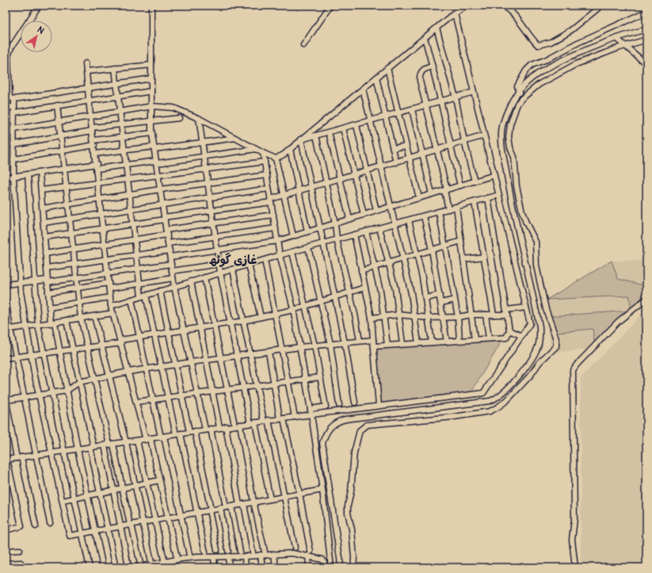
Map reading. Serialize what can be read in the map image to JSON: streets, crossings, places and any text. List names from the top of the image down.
{
  "districts": ["غازی گوٹھ"],
  "north": "top right"
}
